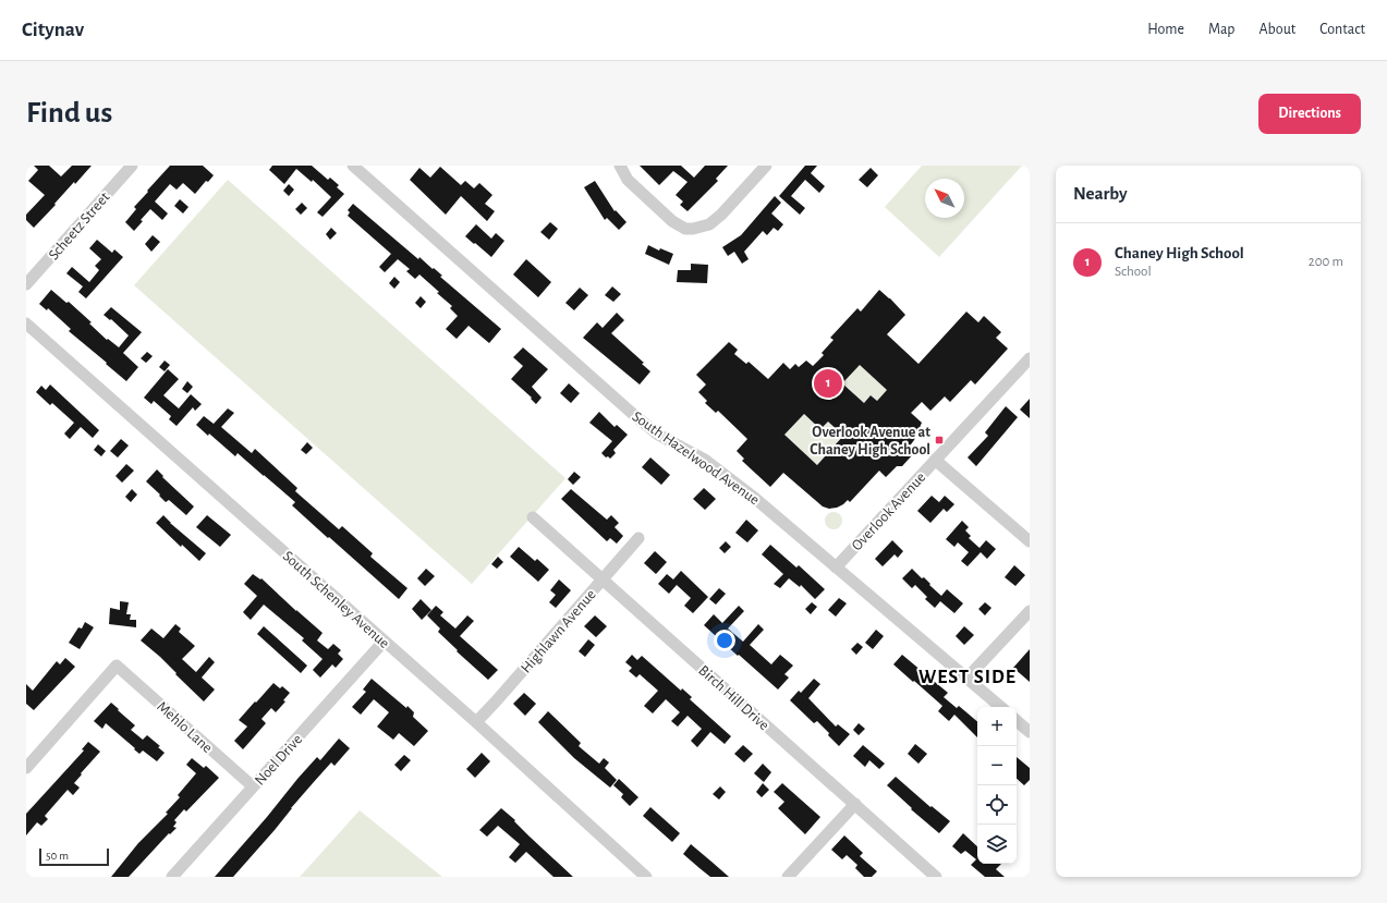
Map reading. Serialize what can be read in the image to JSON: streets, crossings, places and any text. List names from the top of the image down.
{
  "streets": {
    "street": [
      "Scheetz Street",
      "South Hazelwood Avenue",
      "Overlook Avenue",
      "South Schenley Avenue",
      "Highlawn Avenue",
      "Birch Hill Drive",
      "Mehlo Lane",
      "Noel Drive"
    ]
  },
  "crossings": [
    ["South Hazelwood Avenue", "Overlook Avenue"],
    ["South Schenley Avenue", "Highlawn Avenue"],
    ["South Schenley Avenue", "Noel Drive"],
    ["Highlawn Avenue", "Birch Hill Drive"],
    ["Mehlo Lane", "Noel Drive"]
  ],
  "districts": ["WEST SIDE"],
  "places": {
    "transit": ["Overlook Avenue at Chaney High School"]
  },
  "scale_bar": "50 m",
  "north": "top left",
  "page": {
    "header": "Citynav",
    "nav": [
      "Home",
      "Map",
      "About",
      "Contact"
    ],
    "buttons": "Directions",
    "title": "Find us",
    "heading": "Nearby",
    "list": [
      {
        "mark": "1",
        "name": "Chaney High School",
        "note": "School",
        "value": "200 m"
      }
    ],
    "pins": "1",
    "map_buttons": ["+", "−"],
    "scale": "50 m"
  }
}
